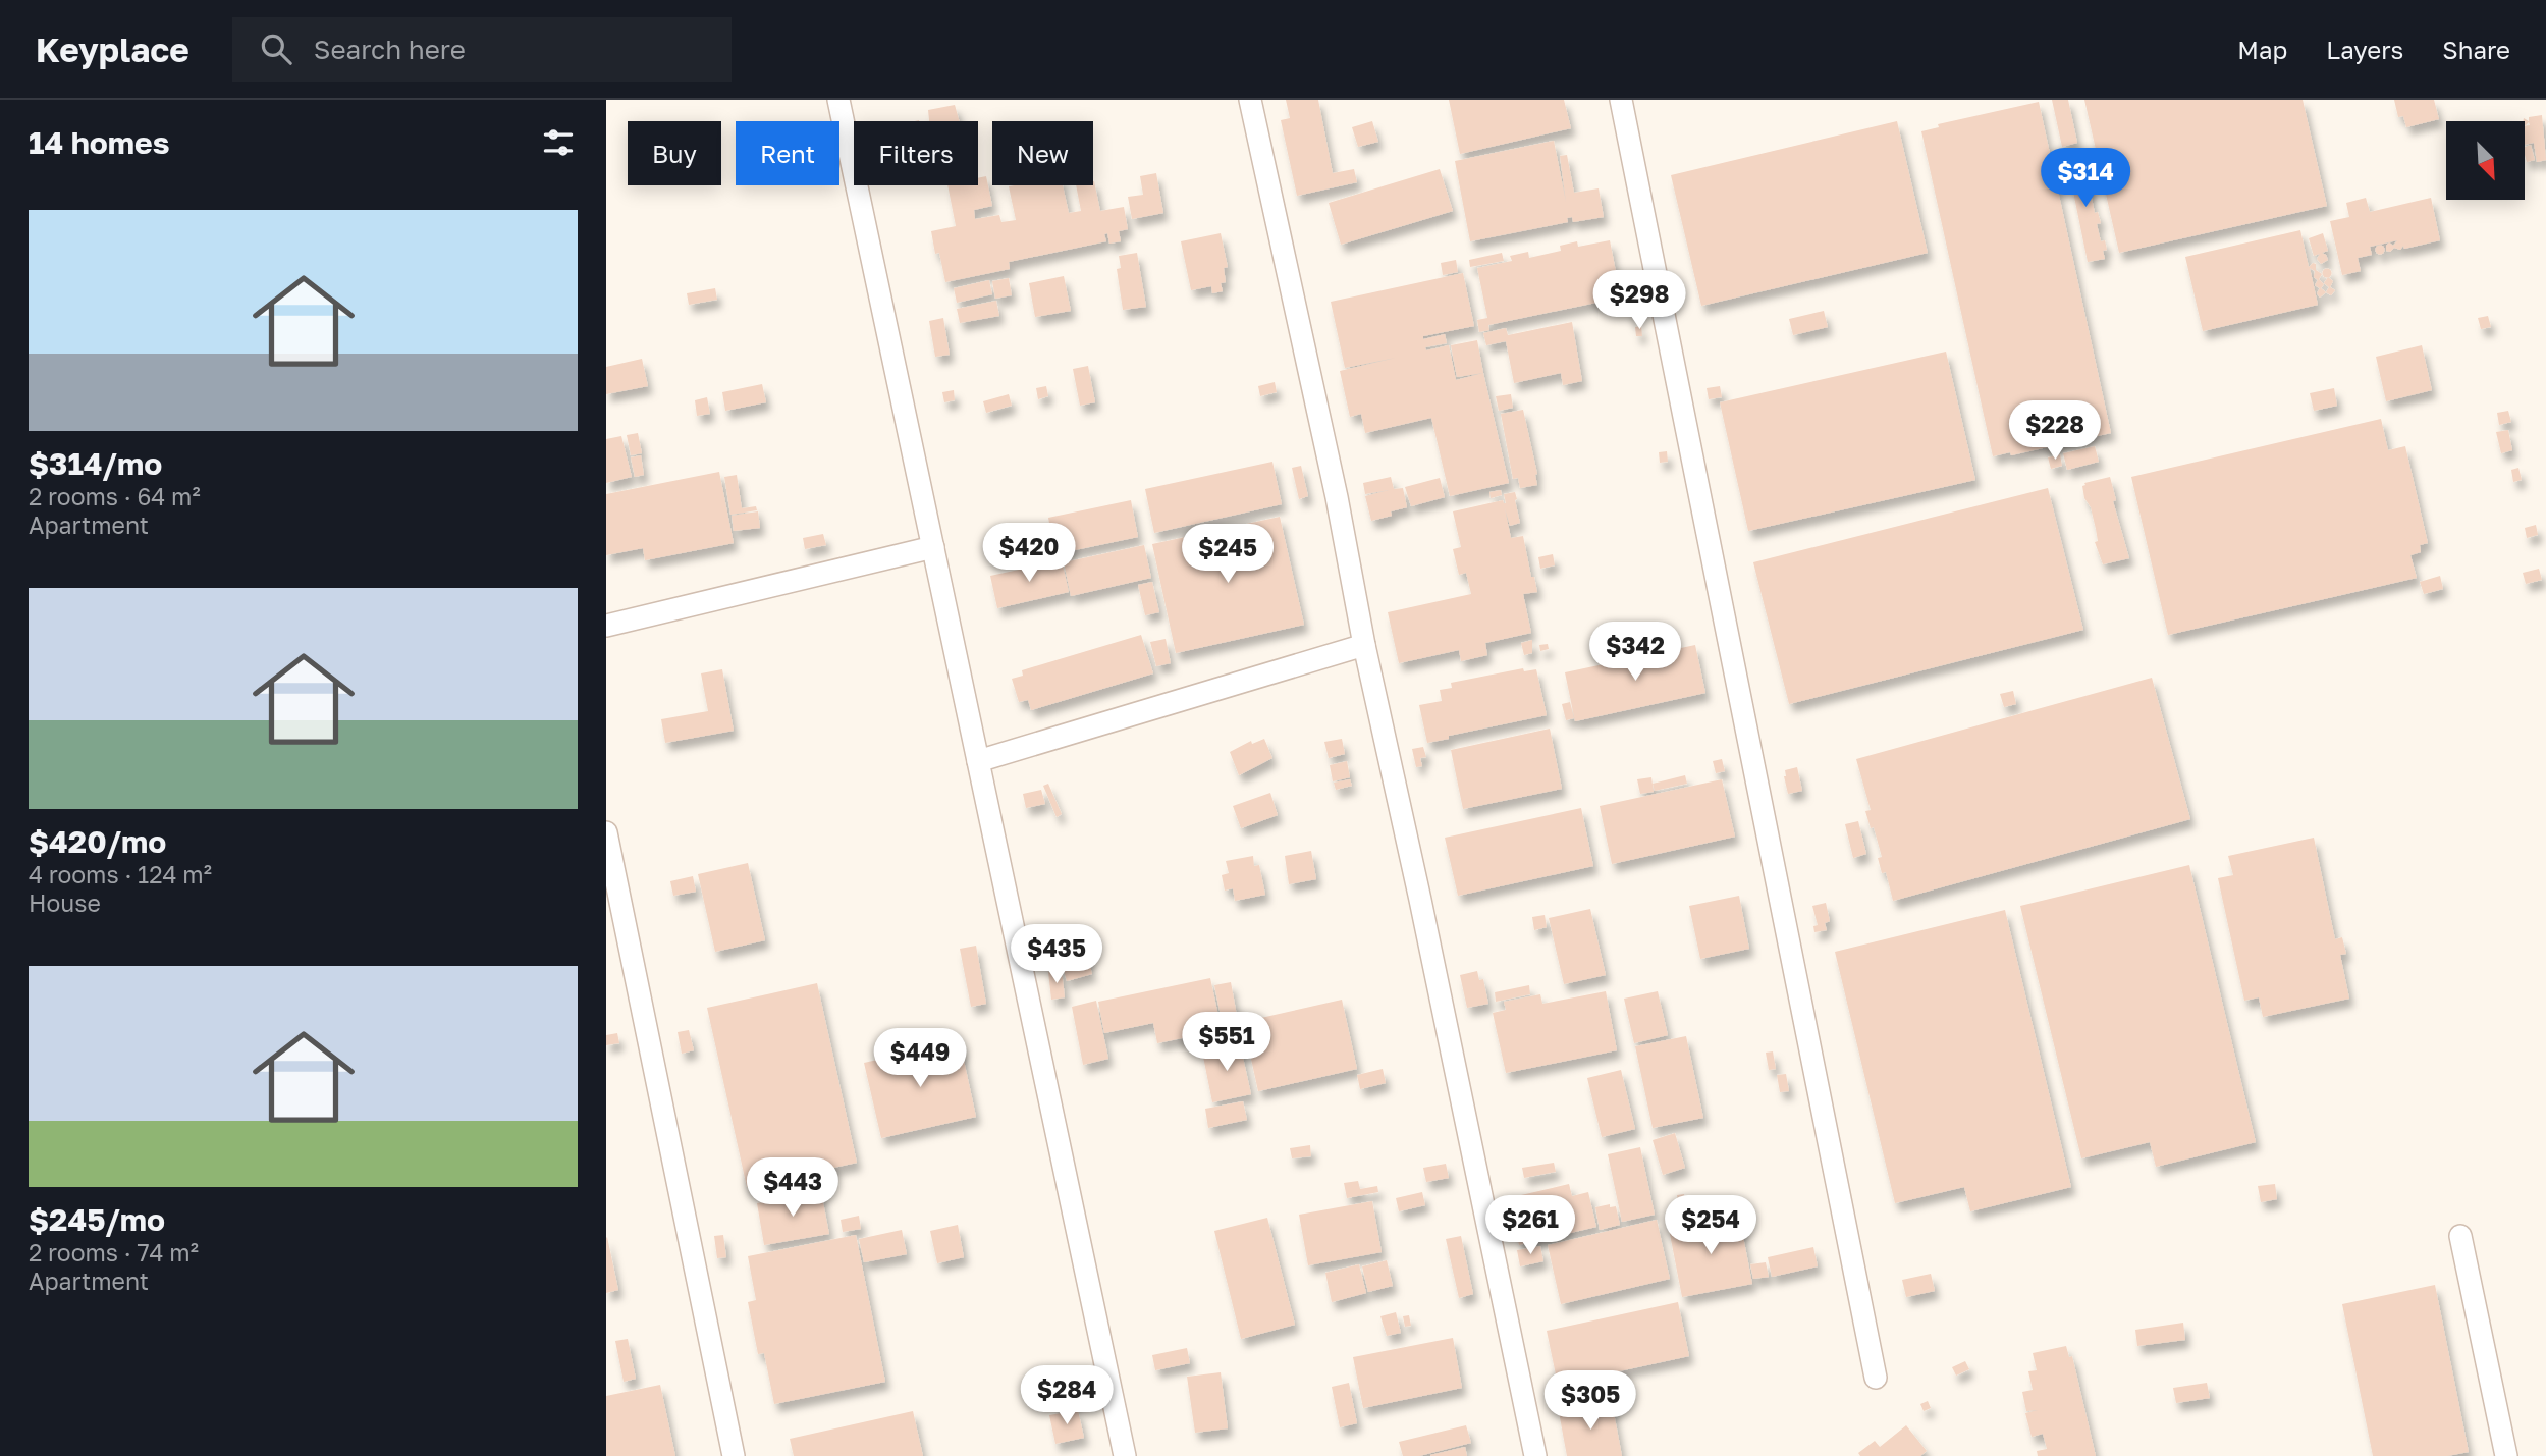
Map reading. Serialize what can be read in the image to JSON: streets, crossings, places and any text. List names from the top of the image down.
{
  "north": "bottom right",
  "page": {
    "header": "Keyplace",
    "search": "Search here",
    "nav": ["Map", "Layers", "Share"],
    "heading": "14 homes",
    "chip": [
      "Buy",
      "Rent",
      "Filters",
      "New"
    ],
    "price": [
      "$314",
      "$298",
      "$228",
      "$420",
      "$245",
      "$342",
      "$435",
      "$551",
      "$449",
      "$443",
      "$261",
      "$254",
      "$284",
      "$305"
    ],
    "list": [
      {
        "name": "$314/mo",
        "note": "2 rooms · 64 m² · Apartment"
      },
      {
        "name": "$420/mo",
        "note": "4 rooms · 124 m² · House"
      },
      {
        "name": "$245/mo",
        "note": "2 rooms · 74 m² · Apartment"
      }
    ]
  }
}
